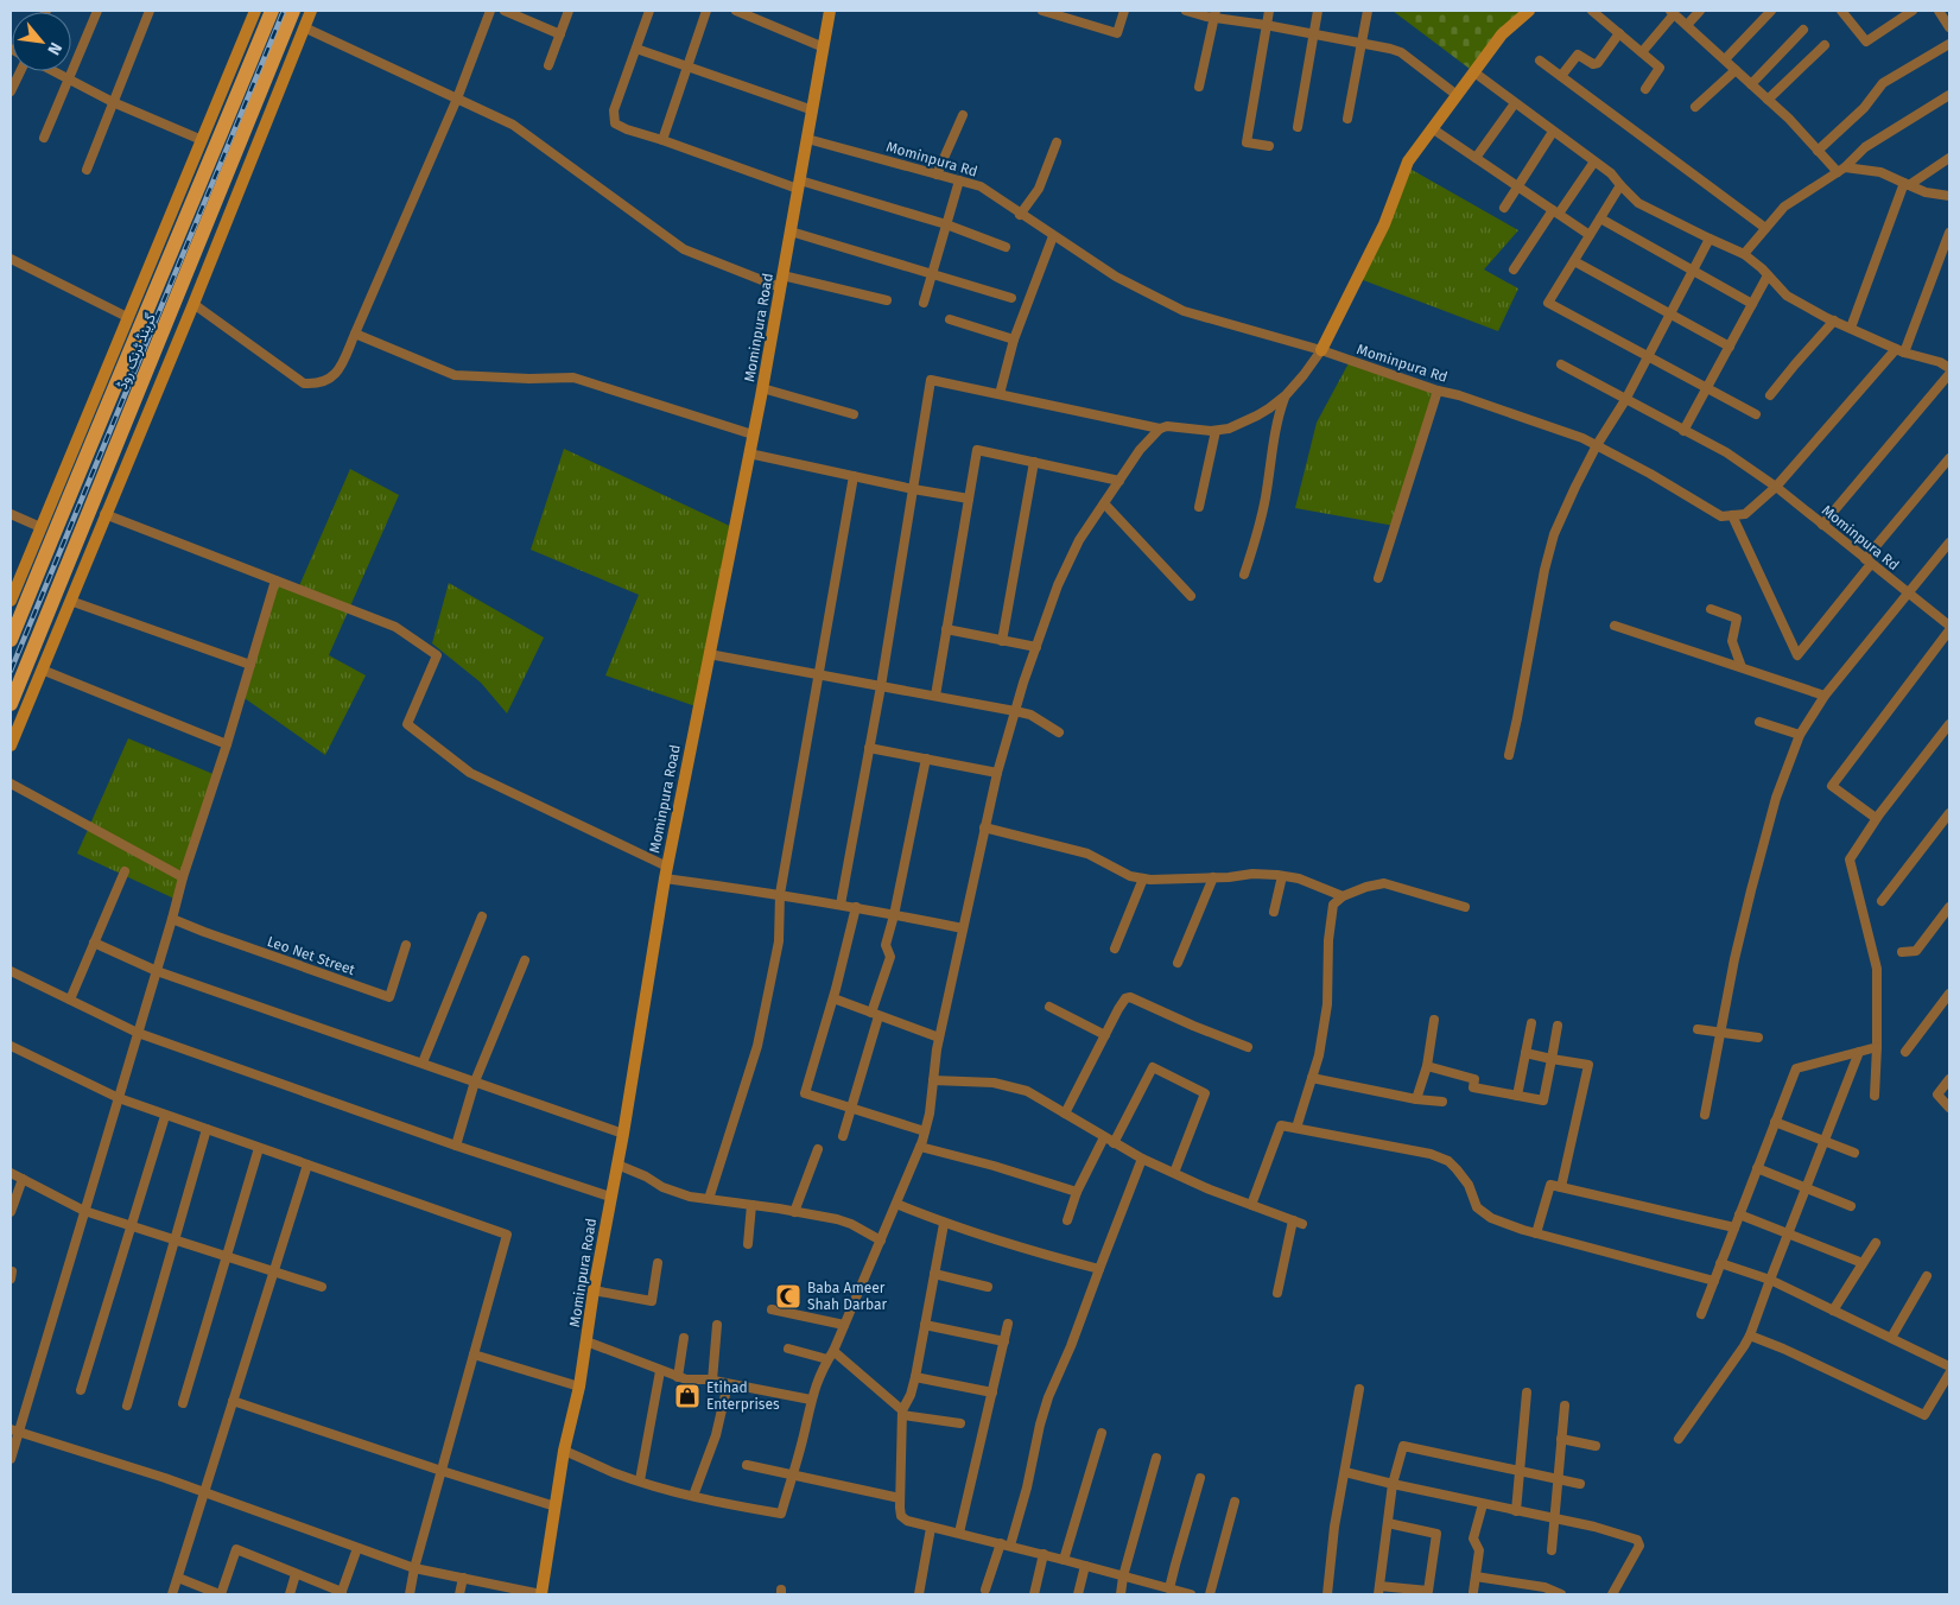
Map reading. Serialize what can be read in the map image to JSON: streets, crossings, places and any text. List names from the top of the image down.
{
  "streets": {
    "main road": ["گرینڈ ٹرنک روڈ"],
    "street": ["Mominpura Rd", "Mominpura Road", "Leo Net Street"]
  },
  "crossings": [
    ["Mominpura Rd", "Mominpura Road"]
  ],
  "places": {
    "mosque": ["Baba Ameer Shah Darbar"],
    "shop": ["Etihad Enterprises"]
  },
  "north": "bottom right"
}
